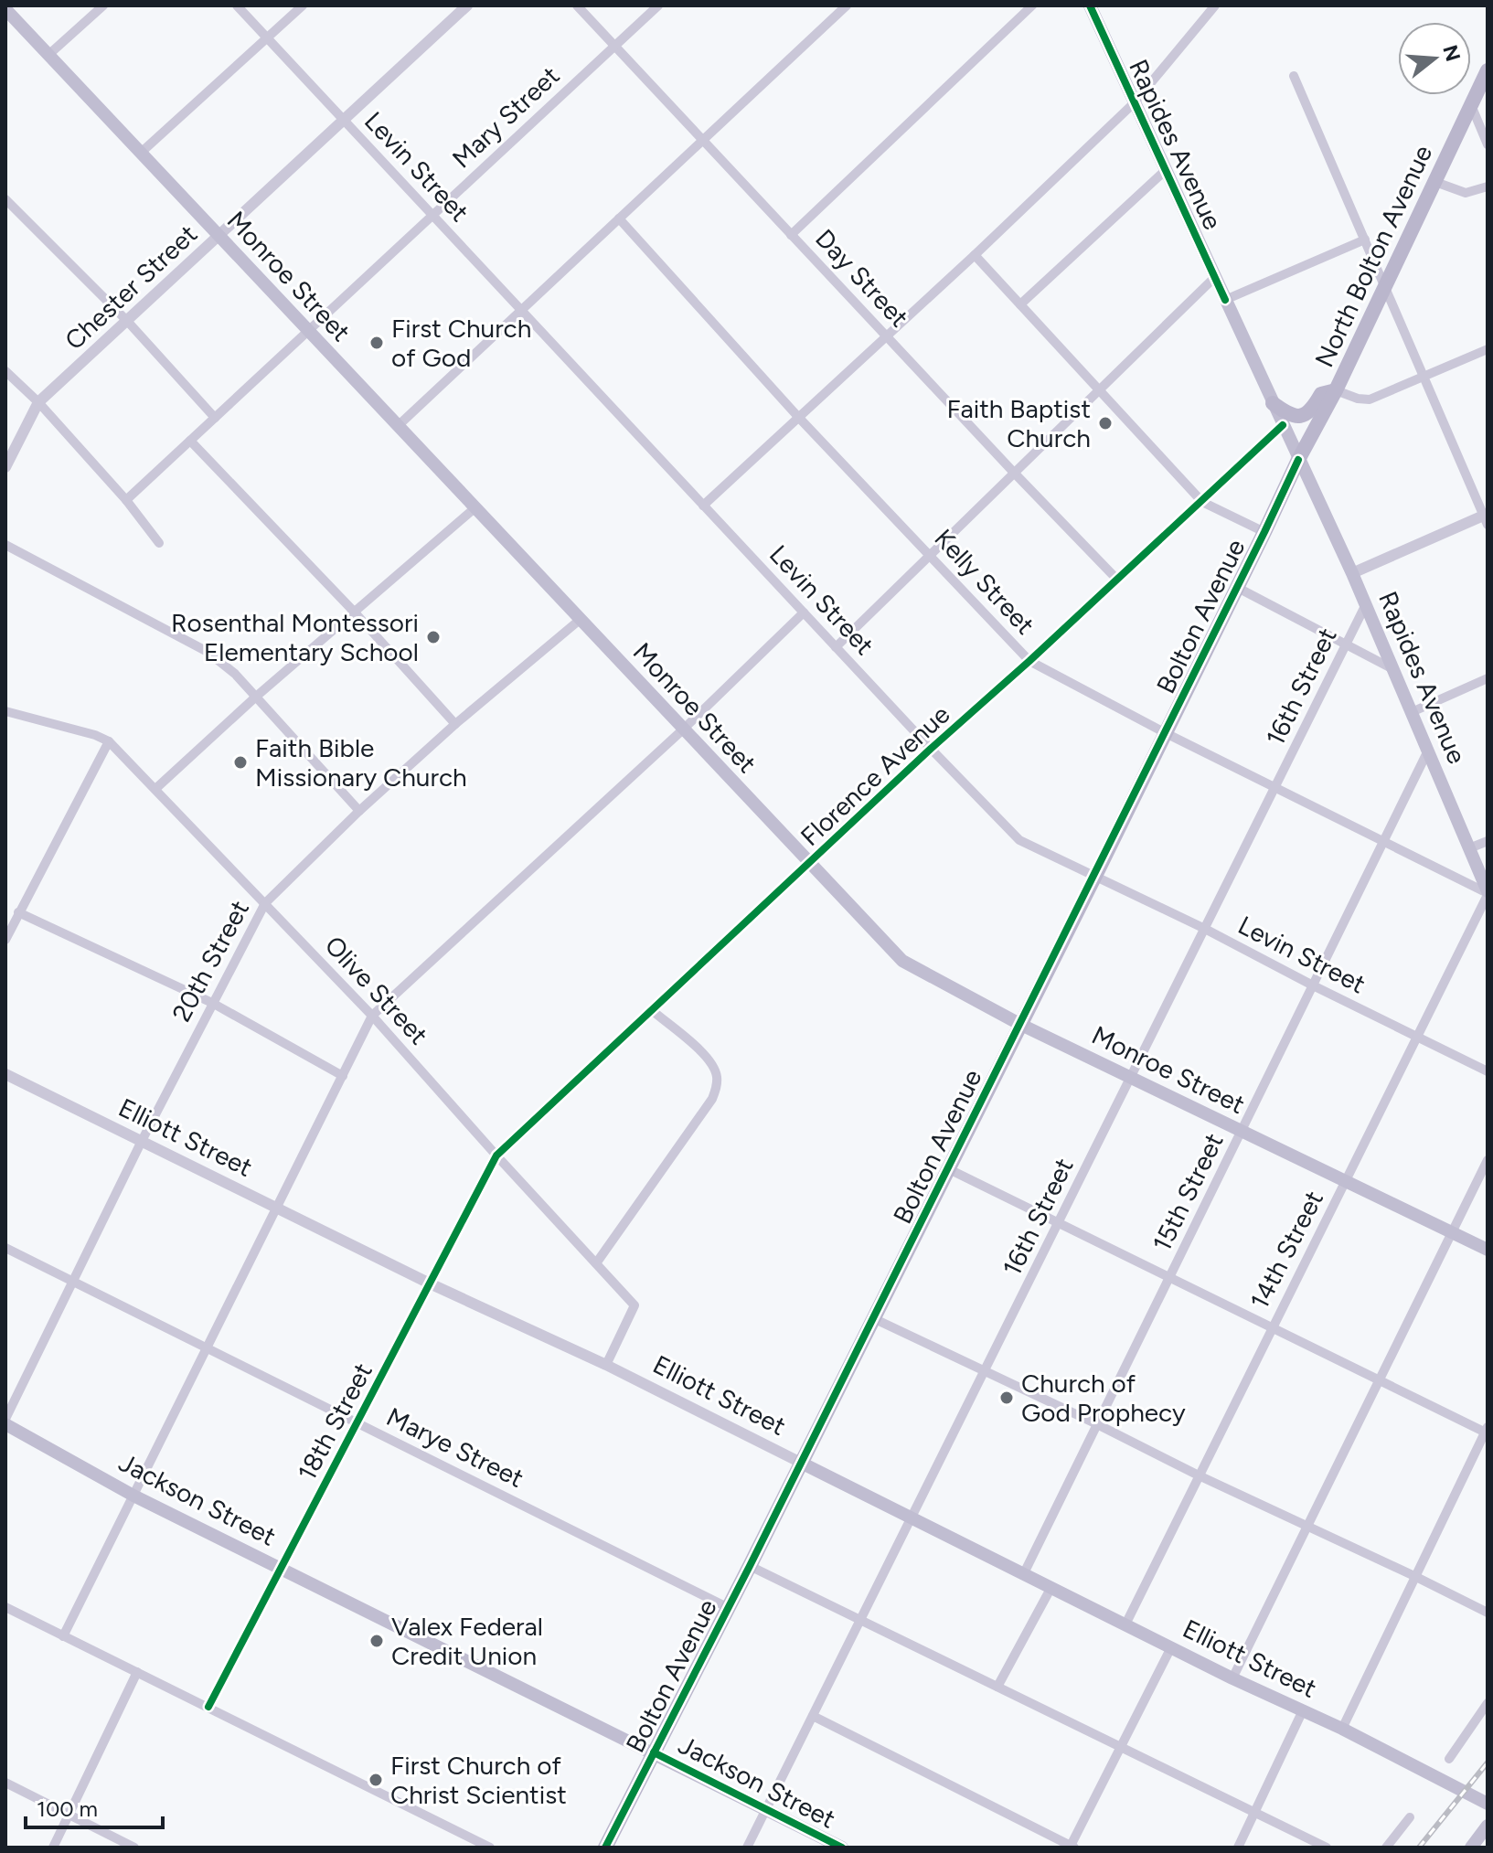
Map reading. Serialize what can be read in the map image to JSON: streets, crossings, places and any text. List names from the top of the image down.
{
  "streets": {
    "main road": [
      "Rapides Avenue",
      "North Bolton Avenue",
      "Monroe Street",
      "Bolton Avenue",
      "Elliott Street",
      "Jackson Street"
    ],
    "street": [
      "Mary Street",
      "Levin Street",
      "Day Street",
      "Chester Street",
      "Kelly Street",
      "16th Street",
      "Florence Avenue",
      "20th Street",
      "Olive Street",
      "15th Street",
      "14th Street",
      "18th Street",
      "Marye Street"
    ]
  },
  "crossings": [
    ["Mary Street", "Levin Street"],
    ["Mary Street", "Monroe Street"],
    ["Mary Street", "Day Street"],
    ["Rapides Avenue", "North Bolton Avenue"],
    ["Rapides Avenue", "Kelly Street"],
    ["Rapides Avenue", "Bolton Avenue"],
    ["Rapides Avenue", "16th Street"],
    ["Rapides Avenue", "Florence Avenue"],
    ["Rapides Avenue", "15th Street"],
    ["Rapides Avenue", "14th Street"],
    ["Levin Street", "Chester Street"],
    ["Levin Street", "Bolton Avenue"],
    ["Levin Street", "16th Street"],
    ["Levin Street", "Florence Avenue"],
    ["Levin Street", "15th Street"],
    ["Levin Street", "14th Street"],
    ["North Bolton Avenue", "Bolton Avenue"],
    ["Monroe Street", "Chester Street"],
    ["Monroe Street", "Bolton Avenue"],
    ["Monroe Street", "16th Street"],
    ["Monroe Street", "Florence Avenue"],
    ["Monroe Street", "20th Street"],
    ["Monroe Street", "15th Street"],
    ["Monroe Street", "14th Street"],
    ["Day Street", "Florence Avenue"],
    ["Kelly Street", "Bolton Avenue"],
    ["Kelly Street", "16th Street"],
    ["Kelly Street", "Florence Avenue"],
    ["Kelly Street", "15th Street"],
    ["Kelly Street", "14th Street"],
    ["Bolton Avenue", "Elliott Street"],
    ["Bolton Avenue", "Marye Street"],
    ["Bolton Avenue", "Jackson Street"],
    ["16th Street", "Elliott Street"],
    ["16th Street", "Jackson Street"],
    ["Florence Avenue", "Olive Street"],
    ["Florence Avenue", "18th Street"],
    ["20th Street", "Olive Street"],
    ["20th Street", "Elliott Street"],
    ["20th Street", "Marye Street"],
    ["20th Street", "Jackson Street"],
    ["Olive Street", "Elliott Street"],
    ["Olive Street", "18th Street"],
    ["Elliott Street", "15th Street"],
    ["Elliott Street", "14th Street"],
    ["Elliott Street", "18th Street"],
    ["18th Street", "Marye Street"],
    ["18th Street", "Jackson Street"]
  ],
  "places": [
    "First Church of God",
    "Faith Baptist Church",
    "Rosenthal Montessori Elementary School",
    "Faith Bible Missionary Church",
    "Church of God Prophecy",
    "Valex Federal Credit Union",
    "First Church of Christ Scientist"
  ],
  "scale_bar": "100 m",
  "north": "right"
}
